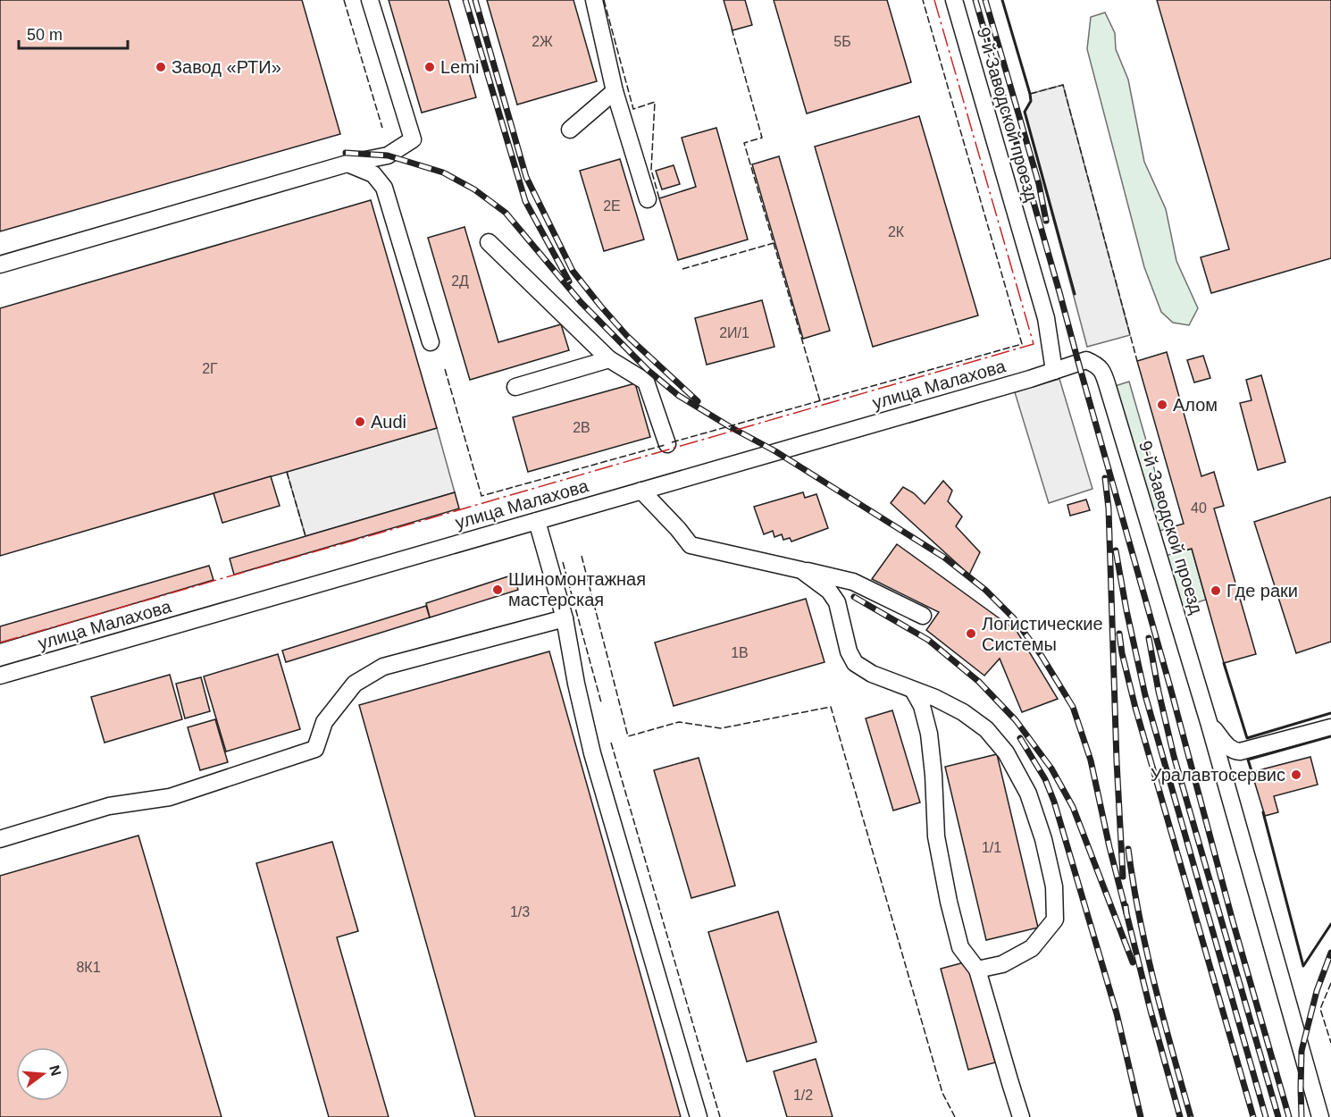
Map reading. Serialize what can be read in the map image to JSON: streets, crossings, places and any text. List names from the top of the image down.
{
  "streets": {
    "street": ["9-й Заводской проезд", "улица Малахова"]
  },
  "crossings": [
    ["9-й Заводской проезд", "улица Малахова"]
  ],
  "places": [
    "Завод «РТИ»",
    "Lemi",
    "Алом",
    "Audi",
    "Шиномонтажная мастерская",
    "Где раки",
    "Логистические Системы",
    "Уралавтосервис"
  ],
  "house_numbers": [
    "2Ж",
    "5Б",
    "2Е",
    "2К",
    "2Д",
    "2И/1",
    "2Г",
    "2В",
    "40",
    "1В",
    "1/1",
    "1/3",
    "8К1",
    "1/2"
  ],
  "scale_bar": "50 m",
  "north": "right"
}
